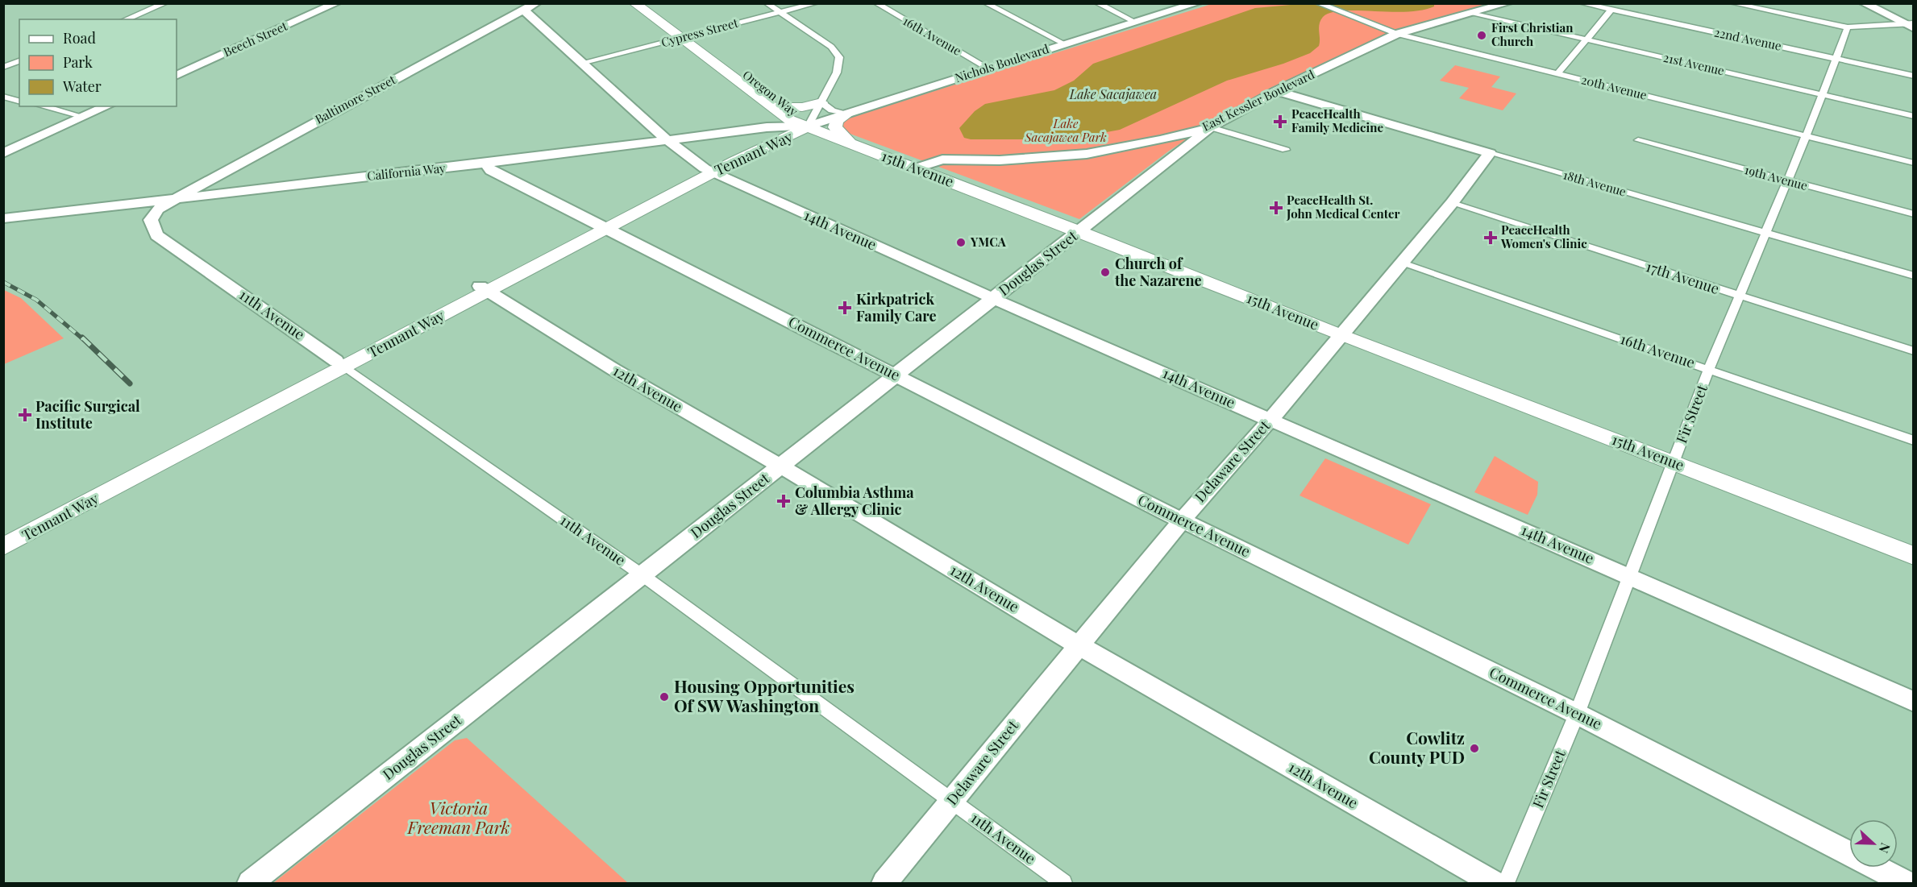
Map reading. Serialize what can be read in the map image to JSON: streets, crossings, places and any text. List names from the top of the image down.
{
  "streets": {
    "main road": ["Oregon Way", "Tennant Way", "15th Avenue"],
    "street": [
      "Cypress Street",
      "16th Avenue",
      "Beech Street",
      "22nd Avenue",
      "Nichols Boulevard",
      "21st Avenue",
      "20th Avenue",
      "Baltimore Street",
      "East Kessler Boulevard",
      "California Way",
      "19th Avenue",
      "18th Avenue",
      "14th Avenue",
      "Douglas Street",
      "17th Avenue",
      "11th Avenue",
      "Commerce Avenue",
      "12th Avenue",
      "Fir Street",
      "Delaware Street"
    ]
  },
  "crossings": [
    ["Cypress Street", "Oregon Way"],
    ["Cypress Street", "14th Avenue"],
    ["16th Avenue", "Nichols Boulevard"],
    ["16th Avenue", "Fir Street"],
    ["16th Avenue", "Delaware Street"],
    ["22nd Avenue", "Fir Street"],
    ["Nichols Boulevard", "Oregon Way"],
    ["Nichols Boulevard", "Tennant Way"],
    ["Nichols Boulevard", "15th Avenue"],
    ["Nichols Boulevard", "California Way"],
    ["21st Avenue", "East Kessler Boulevard"],
    ["21st Avenue", "Fir Street"],
    ["20th Avenue", "East Kessler Boulevard"],
    ["20th Avenue", "Fir Street"],
    ["Oregon Way", "Tennant Way"],
    ["Oregon Way", "15th Avenue"],
    ["Oregon Way", "California Way"],
    ["Baltimore Street", "California Way"],
    ["Baltimore Street", "14th Avenue"],
    ["Baltimore Street", "11th Avenue"],
    ["East Kessler Boulevard", "15th Avenue"],
    ["East Kessler Boulevard", "18th Avenue"],
    ["East Kessler Boulevard", "Douglas Street"],
    ["Tennant Way", "15th Avenue"],
    ["Tennant Way", "California Way"],
    ["Tennant Way", "14th Avenue"],
    ["Tennant Way", "11th Avenue"],
    ["Tennant Way", "Commerce Avenue"],
    ["Tennant Way", "12th Avenue"],
    ["15th Avenue", "California Way"],
    ["15th Avenue", "Douglas Street"],
    ["15th Avenue", "Fir Street"],
    ["15th Avenue", "Delaware Street"],
    ["California Way", "14th Avenue"],
    ["California Way", "11th Avenue"],
    ["California Way", "Commerce Avenue"],
    ["19th Avenue", "Fir Street"],
    ["18th Avenue", "Fir Street"],
    ["18th Avenue", "Delaware Street"],
    ["14th Avenue", "Douglas Street"],
    ["14th Avenue", "Fir Street"],
    ["14th Avenue", "Delaware Street"],
    ["Douglas Street", "11th Avenue"],
    ["Douglas Street", "Commerce Avenue"],
    ["Douglas Street", "12th Avenue"],
    ["17th Avenue", "Fir Street"],
    ["17th Avenue", "Delaware Street"],
    ["11th Avenue", "Delaware Street"],
    ["Commerce Avenue", "Fir Street"],
    ["Commerce Avenue", "Delaware Street"],
    ["12th Avenue", "Delaware Street"]
  ],
  "water": ["Lake Sacajawea"],
  "parks": ["Lake Sacajawea Park", "Victoria Freeman Park"],
  "places": {
    "other": [
      "First Christian Church",
      "YMCA",
      "Church of the Nazarene",
      "Housing Opportunities Of SW Washington",
      "Cowlitz County PUD"
    ],
    "health": [
      "PeaceHealth Family Medicine",
      "PeaceHealth St. John Medical Center",
      "PeaceHealth Women's Clinic",
      "Kirkpatrick Family Care",
      "Pacific Surgical Institute",
      "Columbia Asthma & Allergy Clinic"
    ]
  },
  "legend": ["Road", "Park", "Water"],
  "north": "right"
}
